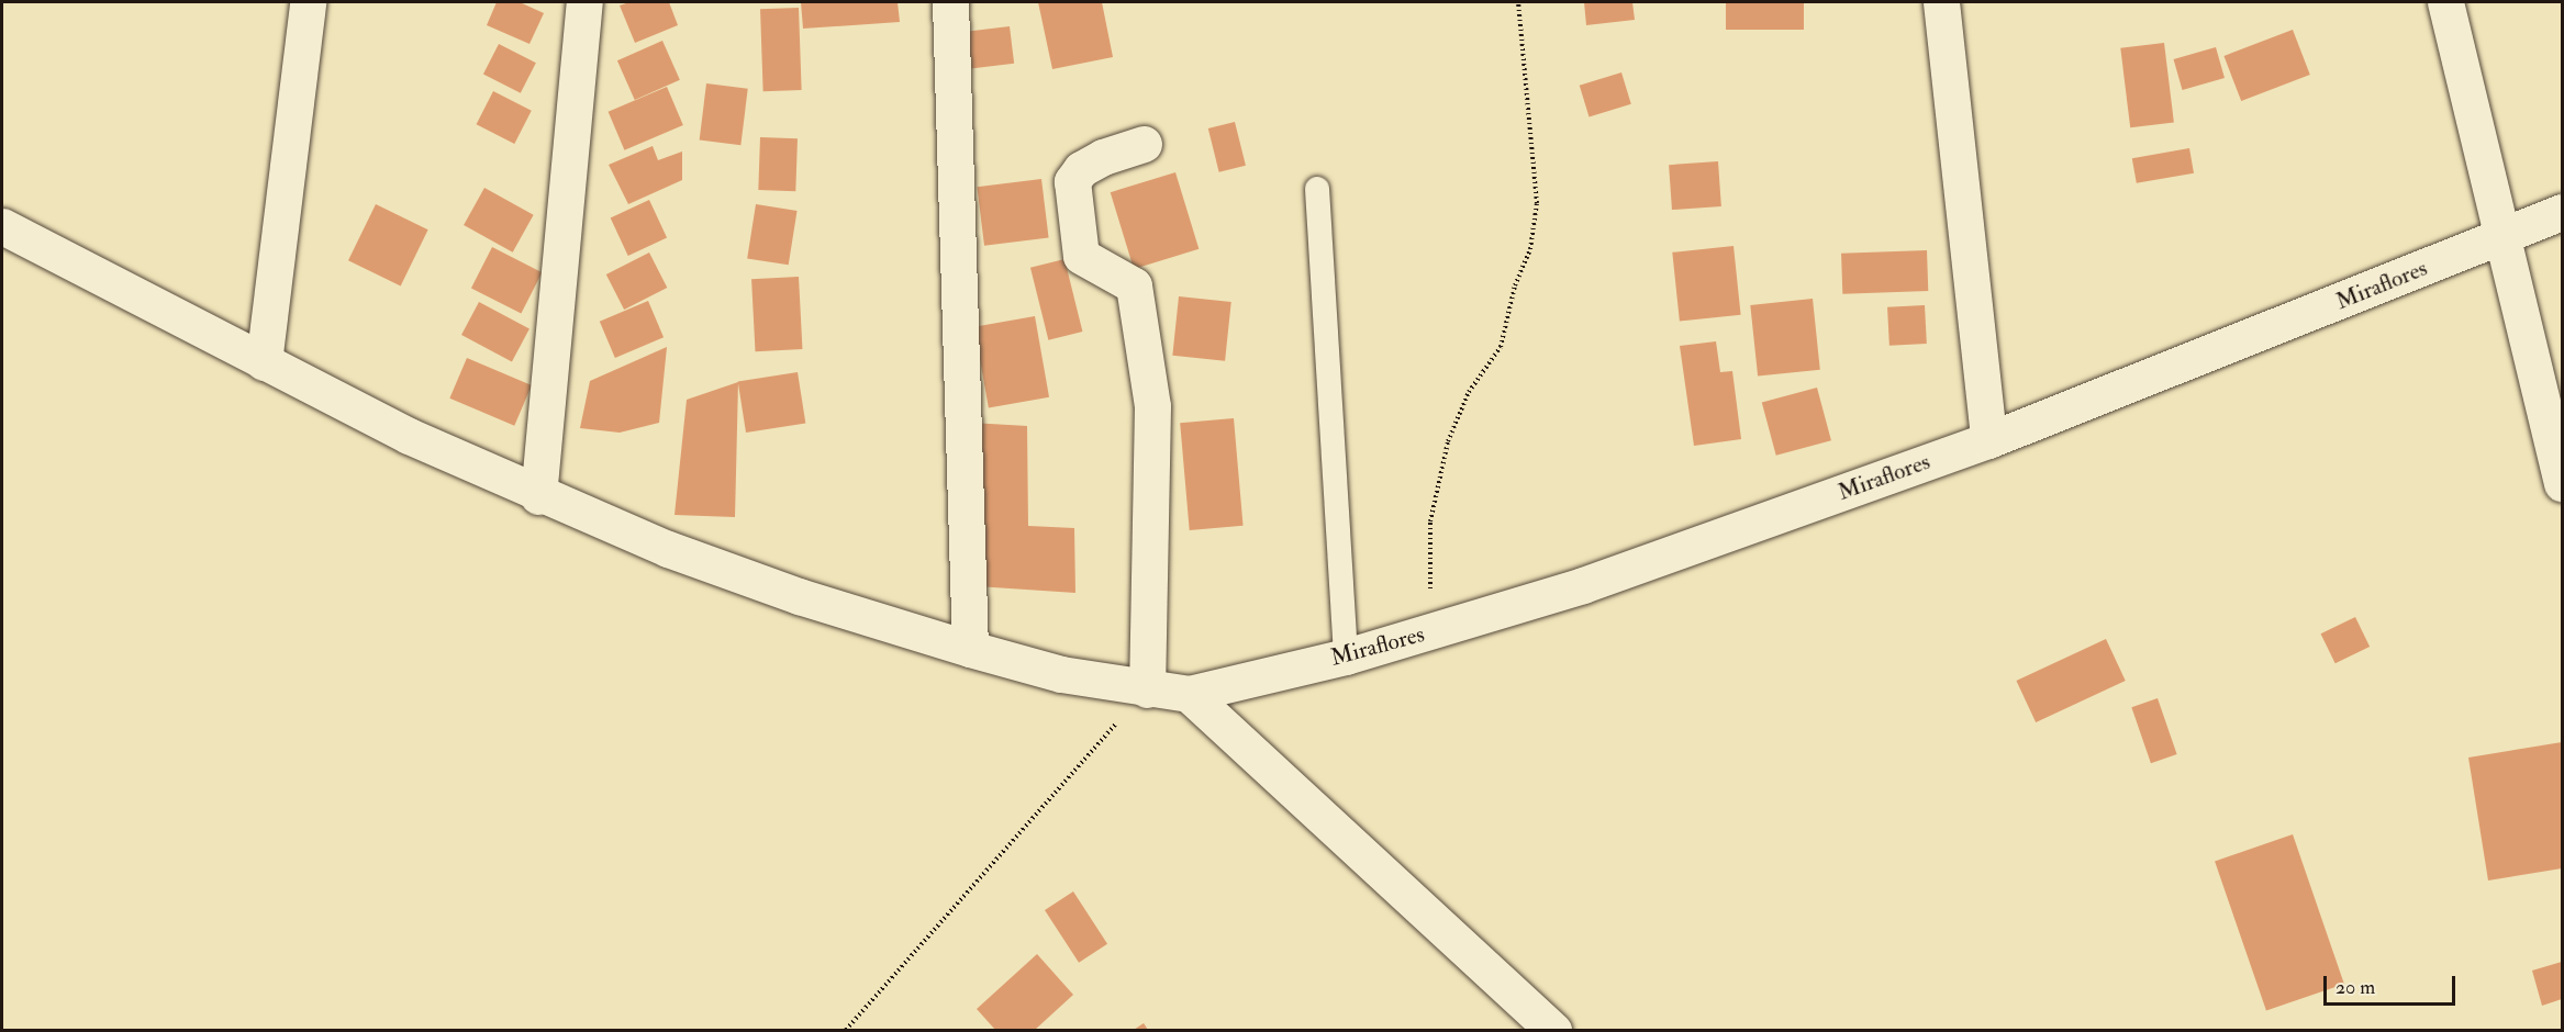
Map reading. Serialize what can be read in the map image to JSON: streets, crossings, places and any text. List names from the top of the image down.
{
  "streets": {
    "street": ["Miraflores"]
  },
  "scale_bar": "20 m"
}
